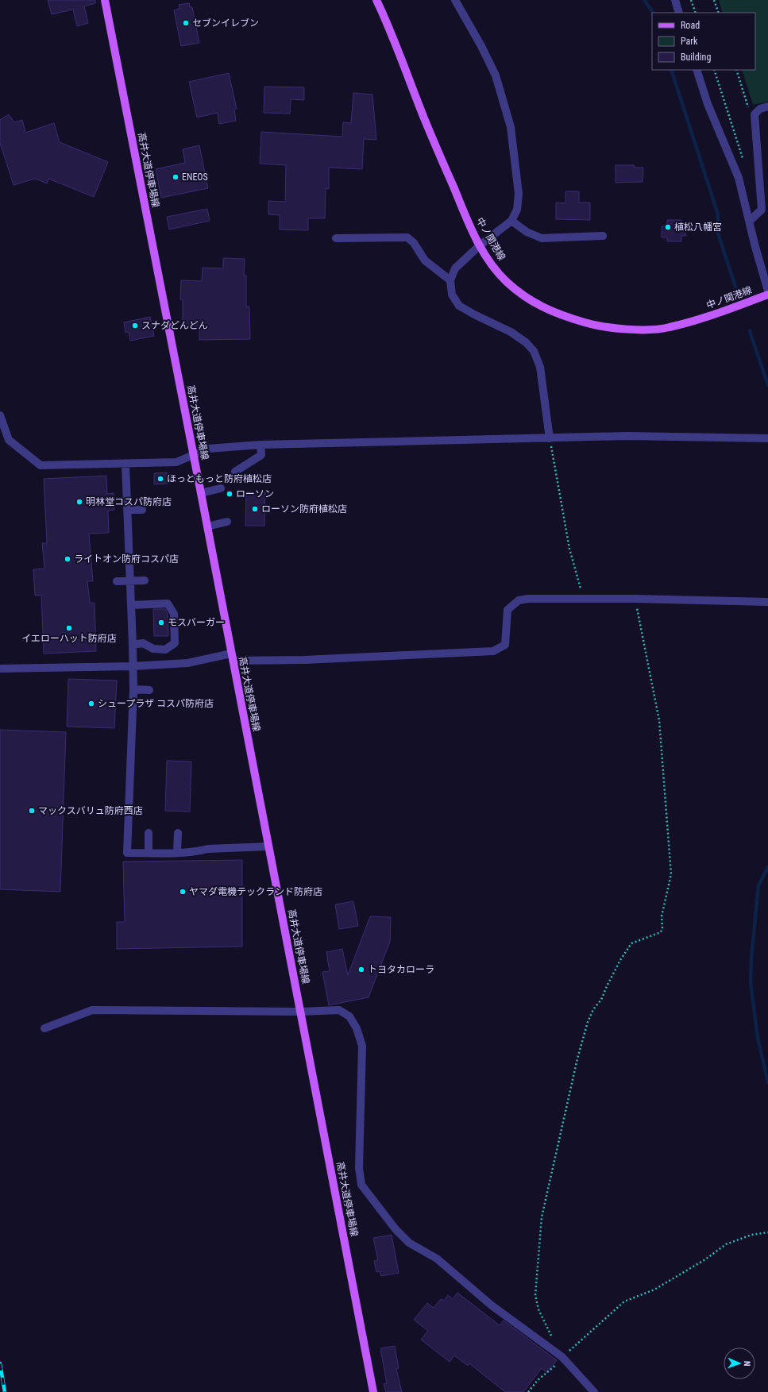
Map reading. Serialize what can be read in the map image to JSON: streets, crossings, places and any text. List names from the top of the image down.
{
  "streets": {
    "main road": ["高井大道停車場線", "中ノ関港線"]
  },
  "places": [
    "セブンイレブン",
    "ENEOS",
    "植松八幡宮",
    "スナダどんどん",
    "ほっともっと防府植松店",
    "ローソン",
    "明林堂コスパ防府店",
    "ローソン防府植松店",
    "ライトオン防府コスパ店",
    "モスバーガー",
    "イエローハット防府店",
    "シュープラザ コスパ防府店",
    "マックスバリュ防府西店",
    "ヤマダ電機テックランド防府店",
    "トヨタカローラ"
  ],
  "legend": ["Road", "Park", "Building"],
  "north": "right"
}
